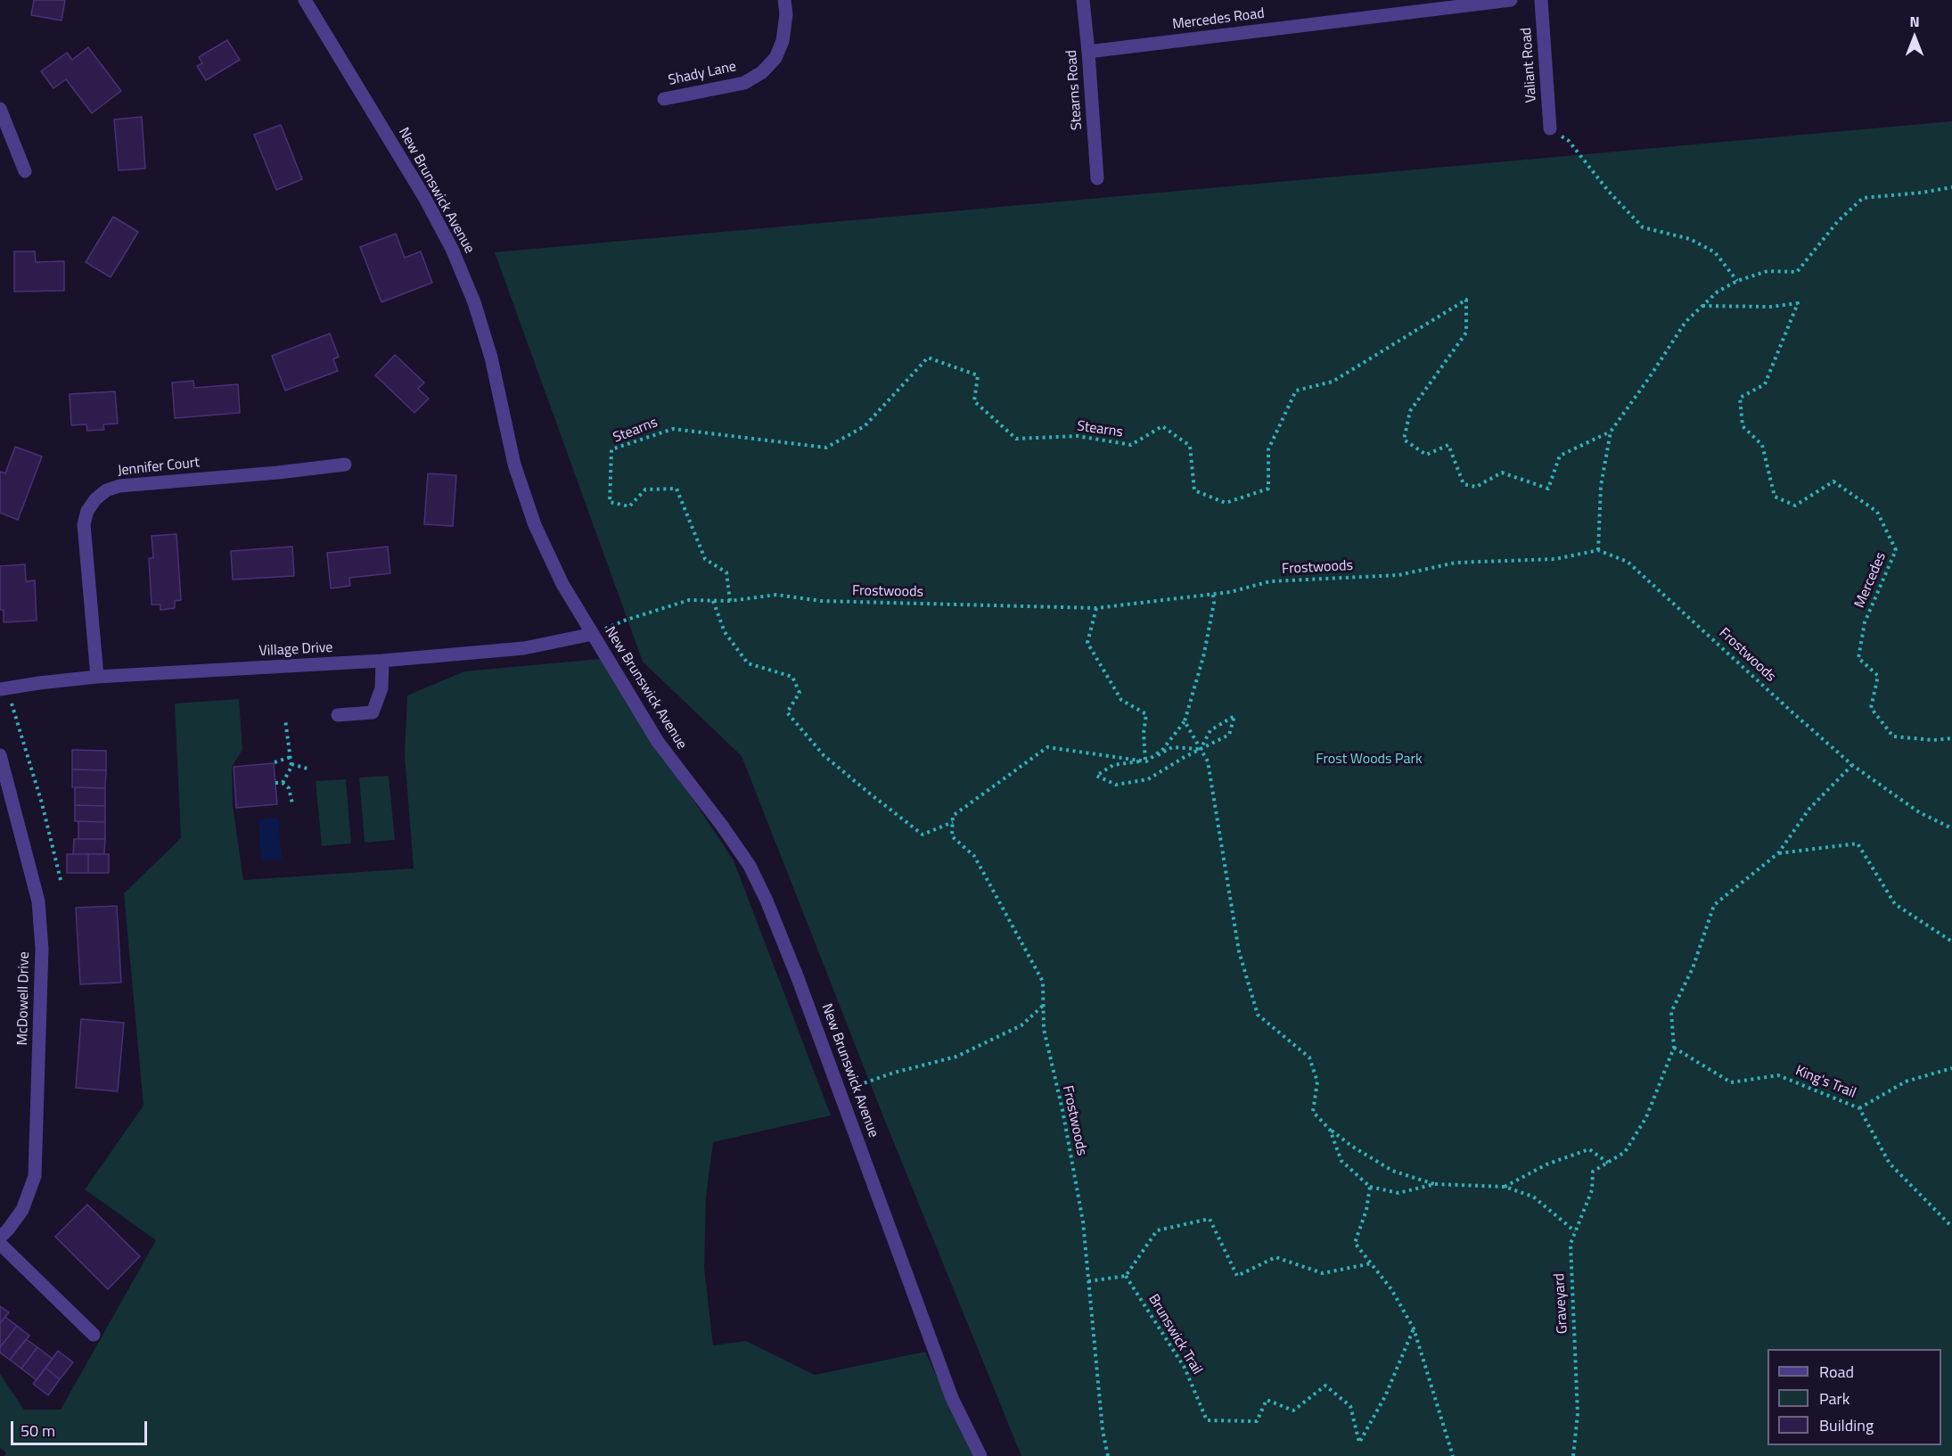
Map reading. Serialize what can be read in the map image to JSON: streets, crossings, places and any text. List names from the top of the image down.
{
  "streets": {
    "street": [
      "Mercedes Road",
      "Valiant Road",
      "Shady Lane",
      "Stearns Road",
      "New Brunswick Avenue",
      "Jennifer Court",
      "Village Drive",
      "McDowell Drive"
    ],
    "path": [
      "Stearns",
      "Frostwoods",
      "Mercedes",
      "King's Trail",
      "Graveyard",
      "Brunswick Trail"
    ]
  },
  "crossings": [
    ["Mercedes Road", "Stearns Road"],
    ["New Brunswick Avenue", "Frostwoods"],
    ["New Brunswick Avenue", "Village Drive"],
    ["Stearns", "Frostwoods"],
    ["Jennifer Court", "Village Drive"],
    ["Frostwoods", "Village Drive"]
  ],
  "parks": ["Frost Woods Park"],
  "legend": ["Road", "Park", "Building"],
  "scale_bar": "50 m",
  "north": "top"
}
